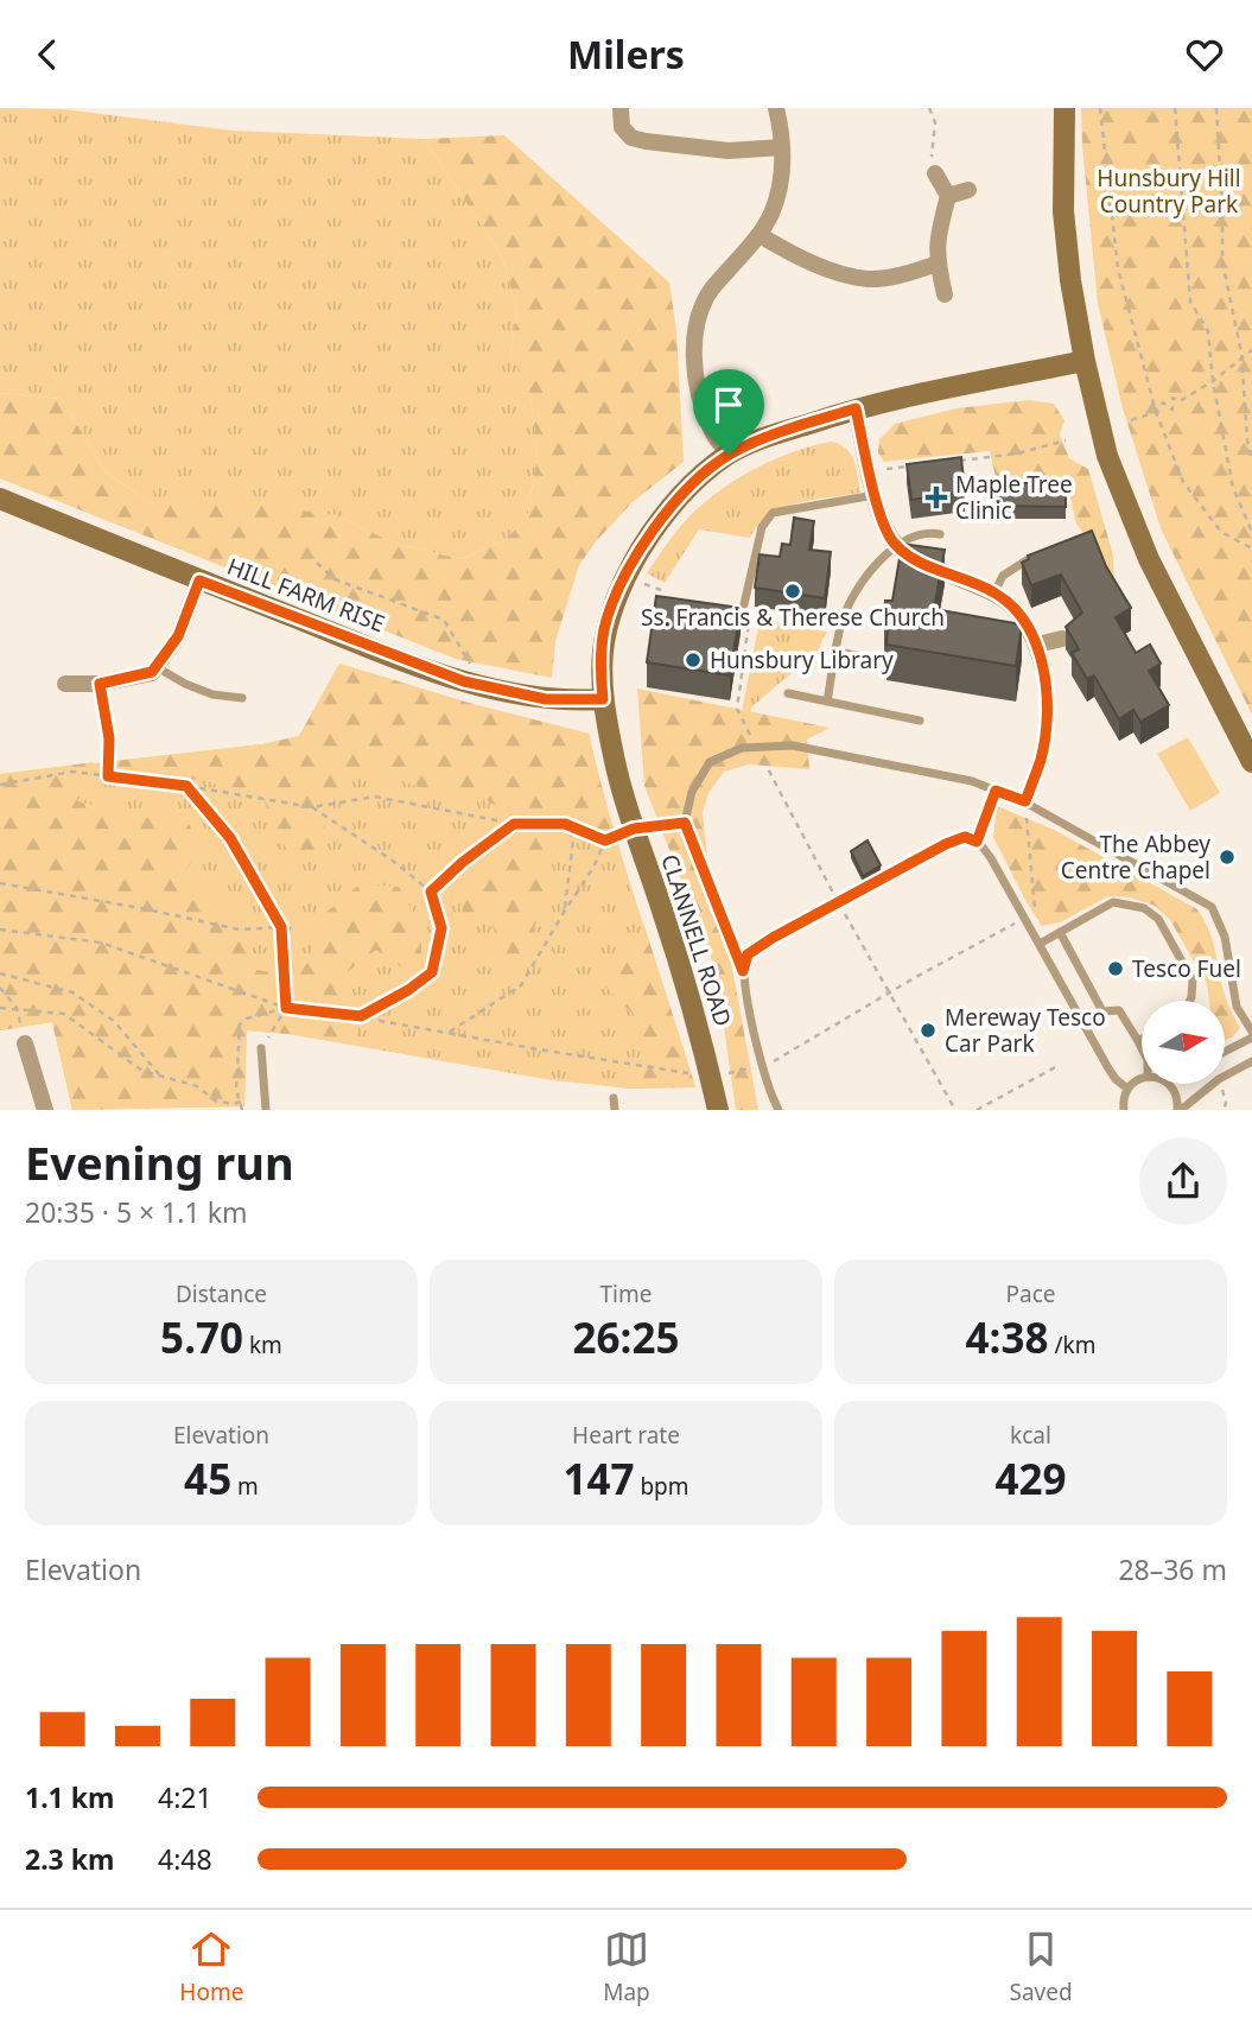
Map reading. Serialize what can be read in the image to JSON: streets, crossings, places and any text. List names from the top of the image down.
{
  "streets": {
    "street": ["HILL FARM RISE", "CLANNELL ROAD"]
  },
  "crossings": [
    ["HILL FARM RISE", "CLANNELL ROAD"]
  ],
  "parks": ["Hunsbury Hill Country Park"],
  "places": {
    "health": ["Maple Tree Clinic"],
    "other": [
      "Ss. Francis & Therese Church",
      "Hunsbury Library",
      "The Abbey Centre Chapel",
      "Tesco Fuel",
      "Mereway Tesco Car Park"
    ]
  },
  "north": "right",
  "page": {
    "header": "Milers",
    "heading": ["Evening run", "20:35 · 5 × 1.1 km"],
    "stats": [
      ["Distance", "5.70 km"],
      ["Time", "26:25"],
      ["Pace", "4:38 /km"],
      ["Elevation", "45 m"],
      ["Heart rate", "147 bpm"],
      ["kcal", "429"]
    ],
    "chart": ["Elevation", "28–36 m"],
    "list": [
      {
        "name": "1.1 km",
        "note": "4:21"
      },
      {
        "name": "2.3 km",
        "note": "4:48"
      }
    ],
    "tabs": ["Home", "Map", "Saved"]
  }
}
